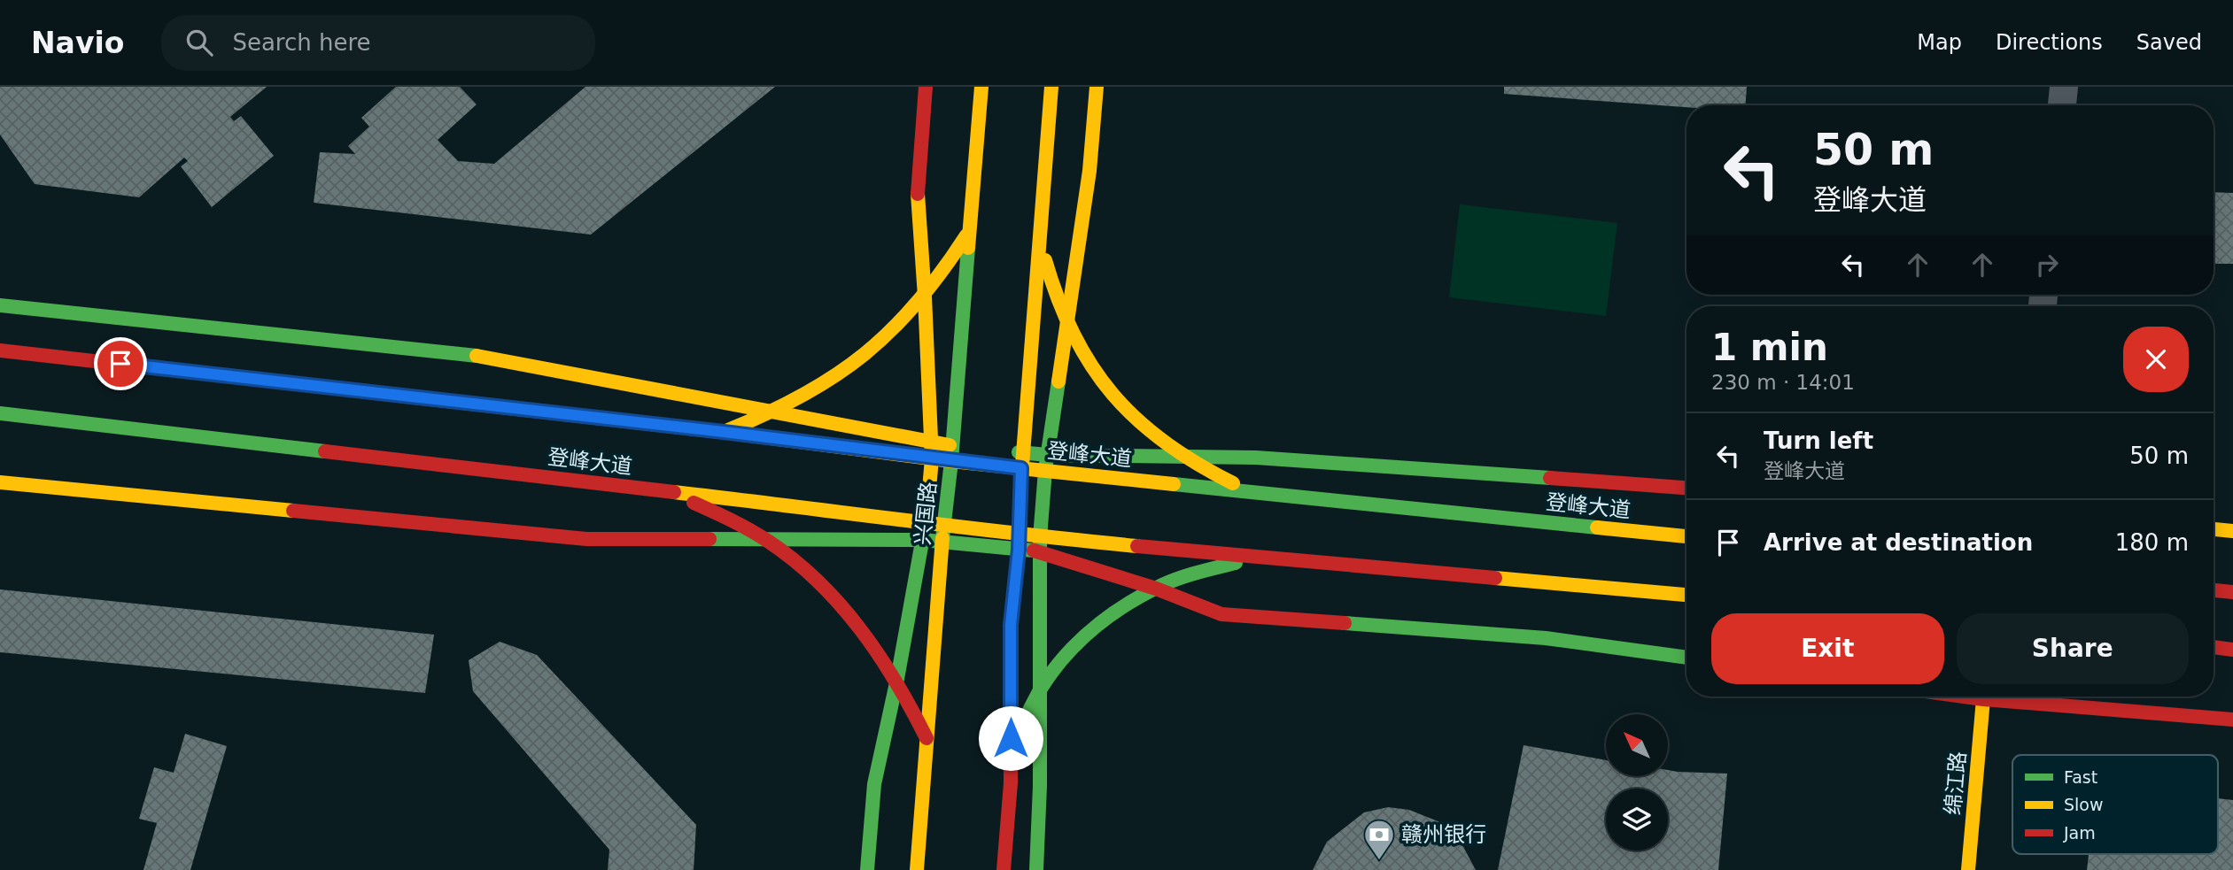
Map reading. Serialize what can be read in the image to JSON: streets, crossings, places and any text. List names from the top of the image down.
{
  "streets": {
    "main road": ["登峰大道", "兴国路", "绵江路"]
  },
  "crossings": [
    ["登峰大道", "兴国路"]
  ],
  "places": {
    "bank": ["赣州银行"]
  },
  "legend": ["Fast", "Slow", "Jam"],
  "north": "top left",
  "page": {
    "header": "Navio",
    "search": "Search here",
    "nav": ["Map", "Directions", "Saved"],
    "turn": ["50 m", "登峰大道"],
    "heading": ["1 min", "230 m · 14:01"],
    "list": [
      {
        "name": "Turn left",
        "note": "登峰大道",
        "value": "50 m"
      },
      {
        "name": "Arrive at destination",
        "value": "180 m"
      }
    ],
    "buttons": ["Exit", "Share"]
  }
}
